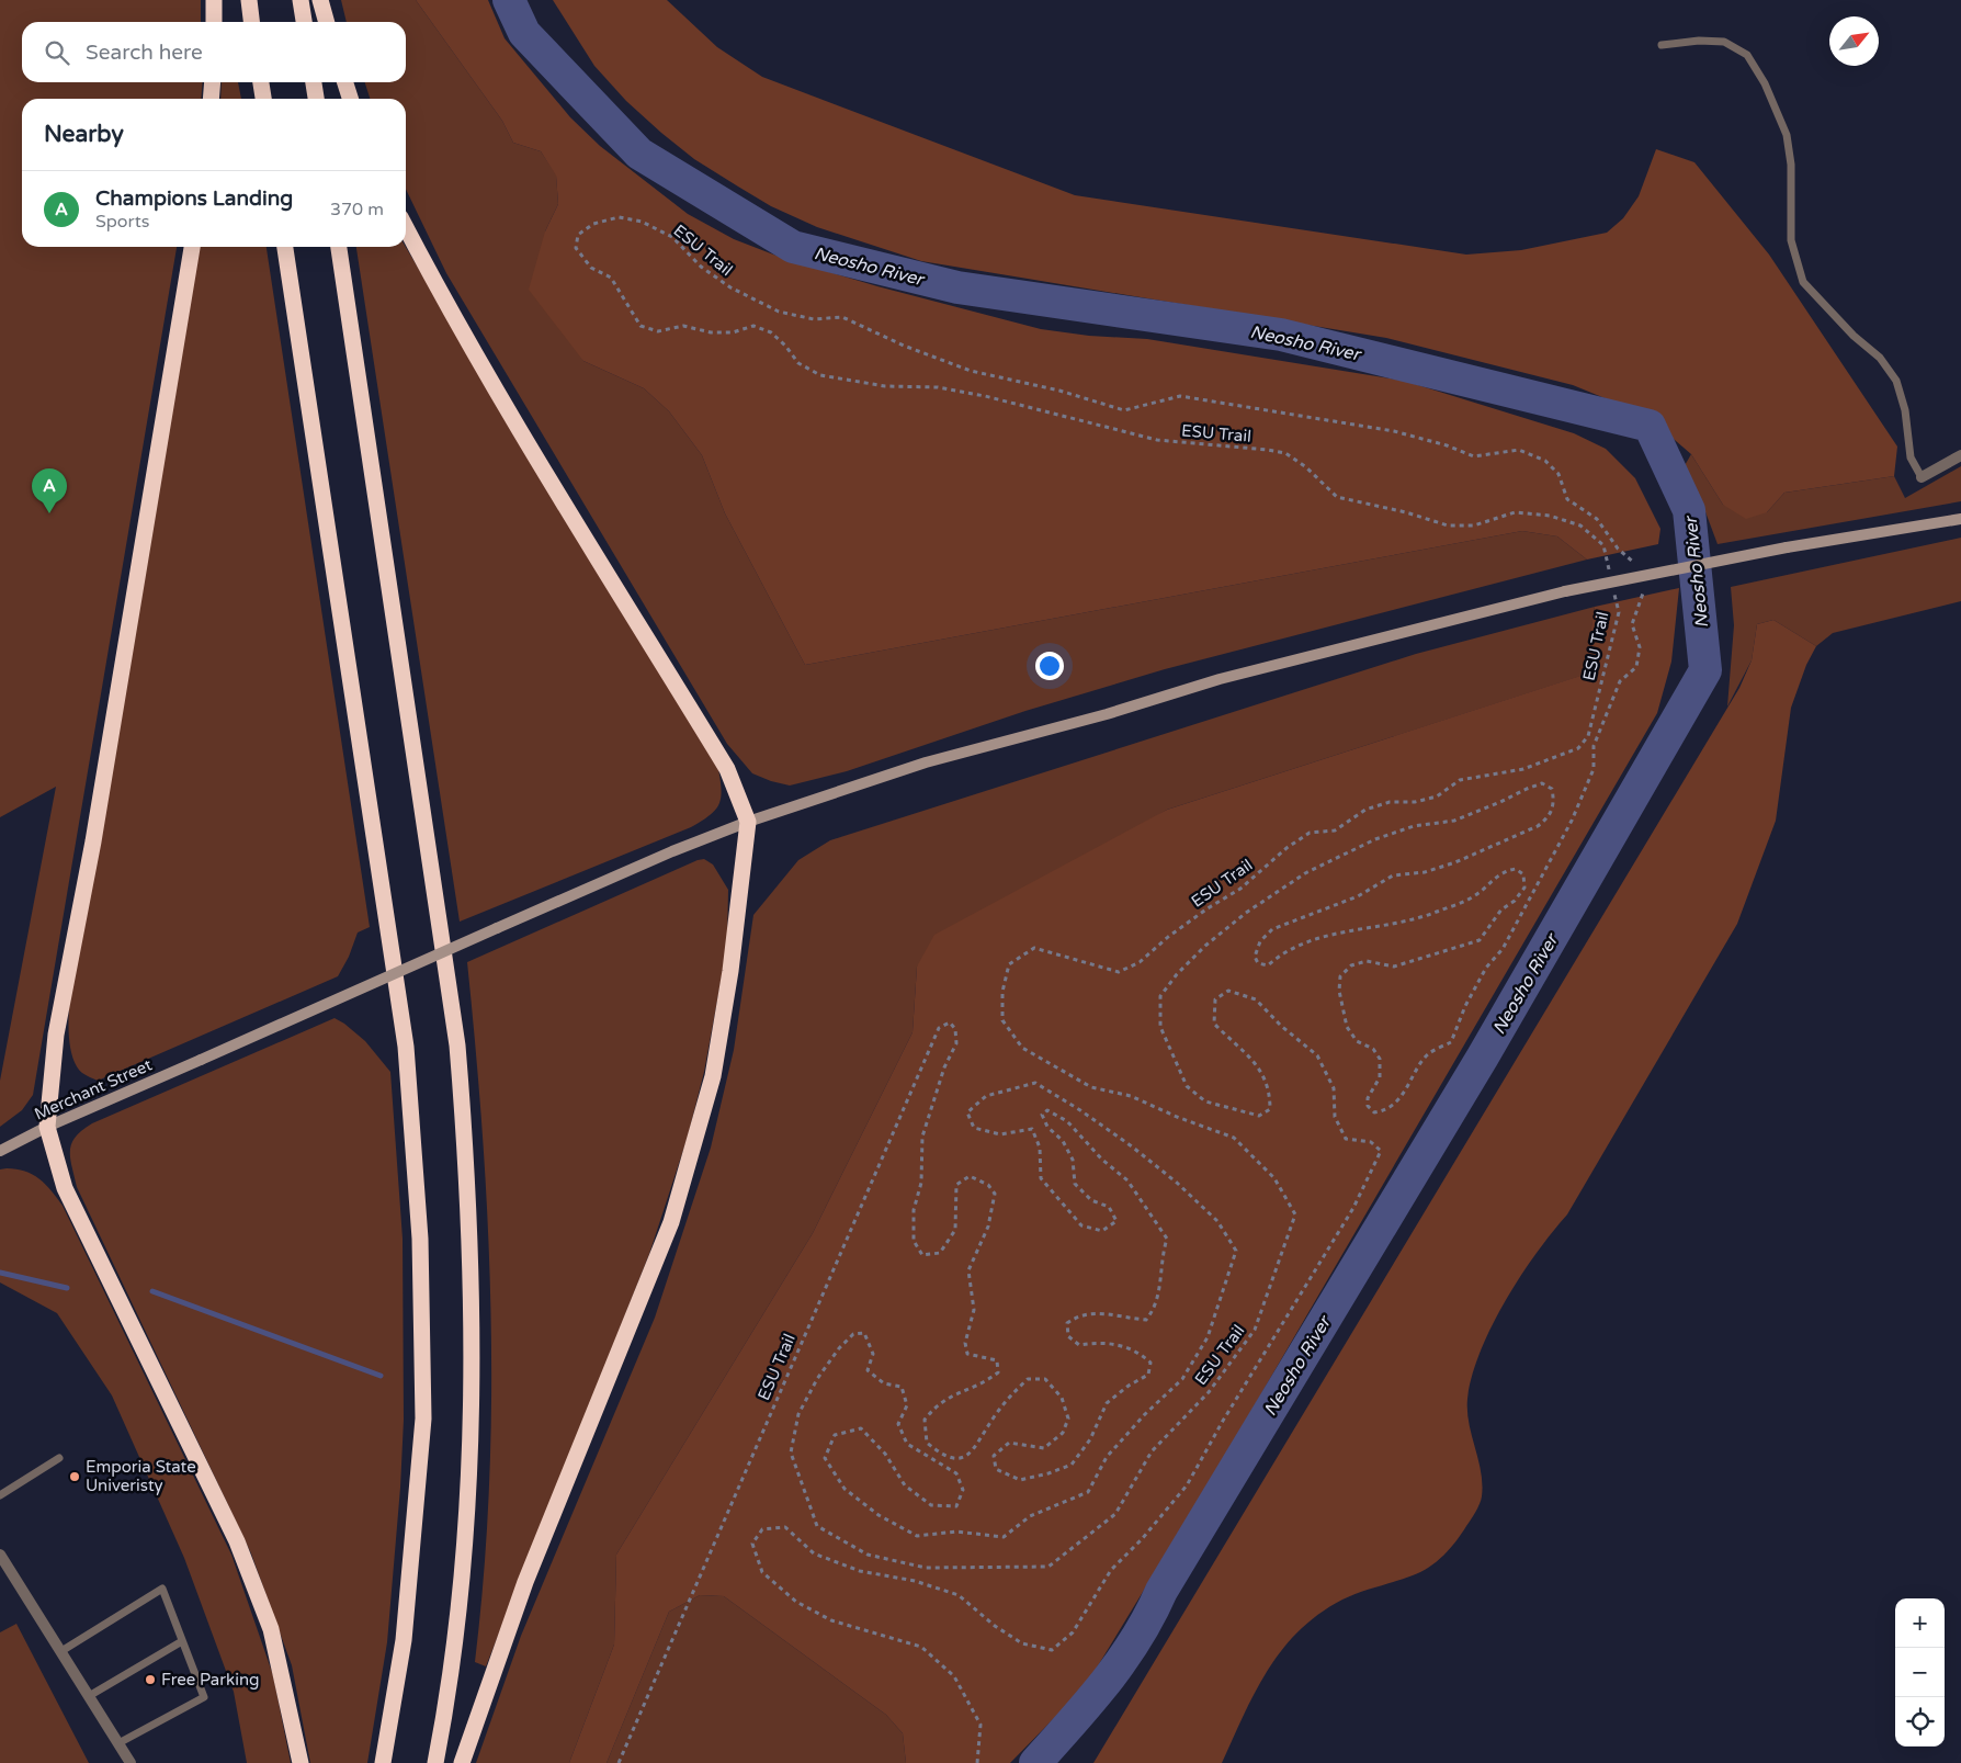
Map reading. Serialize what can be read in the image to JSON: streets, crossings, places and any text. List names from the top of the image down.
{
  "streets": {
    "main road": ["Merchant Street"],
    "path": ["ESU Trail"]
  },
  "water": ["Neosho River"],
  "places": ["Emporia State Univeristy", "Free Parking"],
  "north": "top right",
  "page": {
    "search": "Search here",
    "heading": "Nearby",
    "list": [
      {
        "mark": "A",
        "name": "Champions Landing",
        "note": "Sports",
        "value": "370 m"
      }
    ],
    "pins": "A",
    "map_buttons": ["+", "−"]
  }
}
